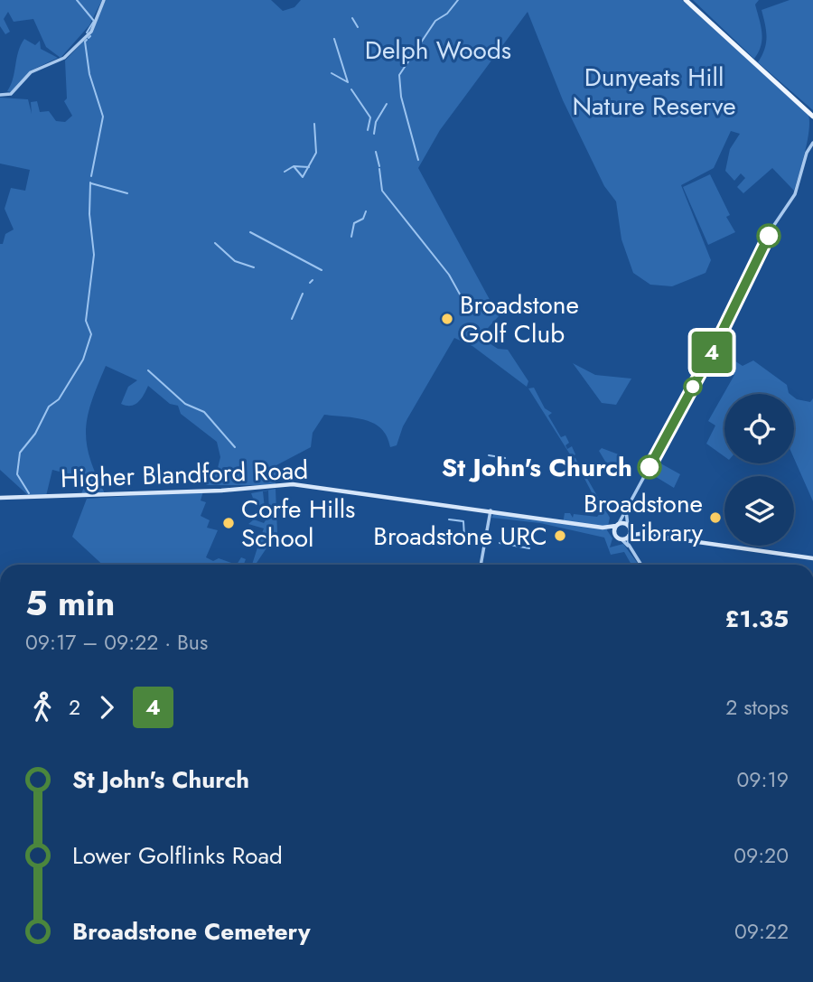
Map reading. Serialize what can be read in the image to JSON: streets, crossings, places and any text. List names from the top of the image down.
{
  "streets": {
    "main road": ["Higher Blandford Road"]
  },
  "parks": ["Delph Woods", "Dunyeats Hill Nature Reserve"],
  "places": [
    "Broadstone Golf Club",
    "St John's Church",
    "Broadstone Library",
    "Corfe Hills School",
    "Broadstone URC"
  ],
  "lines": ["bus line 4"],
  "page": {
    "on_map": "4",
    "heading": ["5 min", "09:17 – 09:22 · Bus", "£1.35"],
    "legs": ["2", "4", "2 stops"],
    "list": [
      {
        "name": "St John's Church",
        "value": "09:19"
      },
      {
        "name": "Lower Golflinks Road",
        "value": "09:20"
      },
      {
        "name": "Broadstone Cemetery",
        "value": "09:22"
      }
    ]
  }
}
